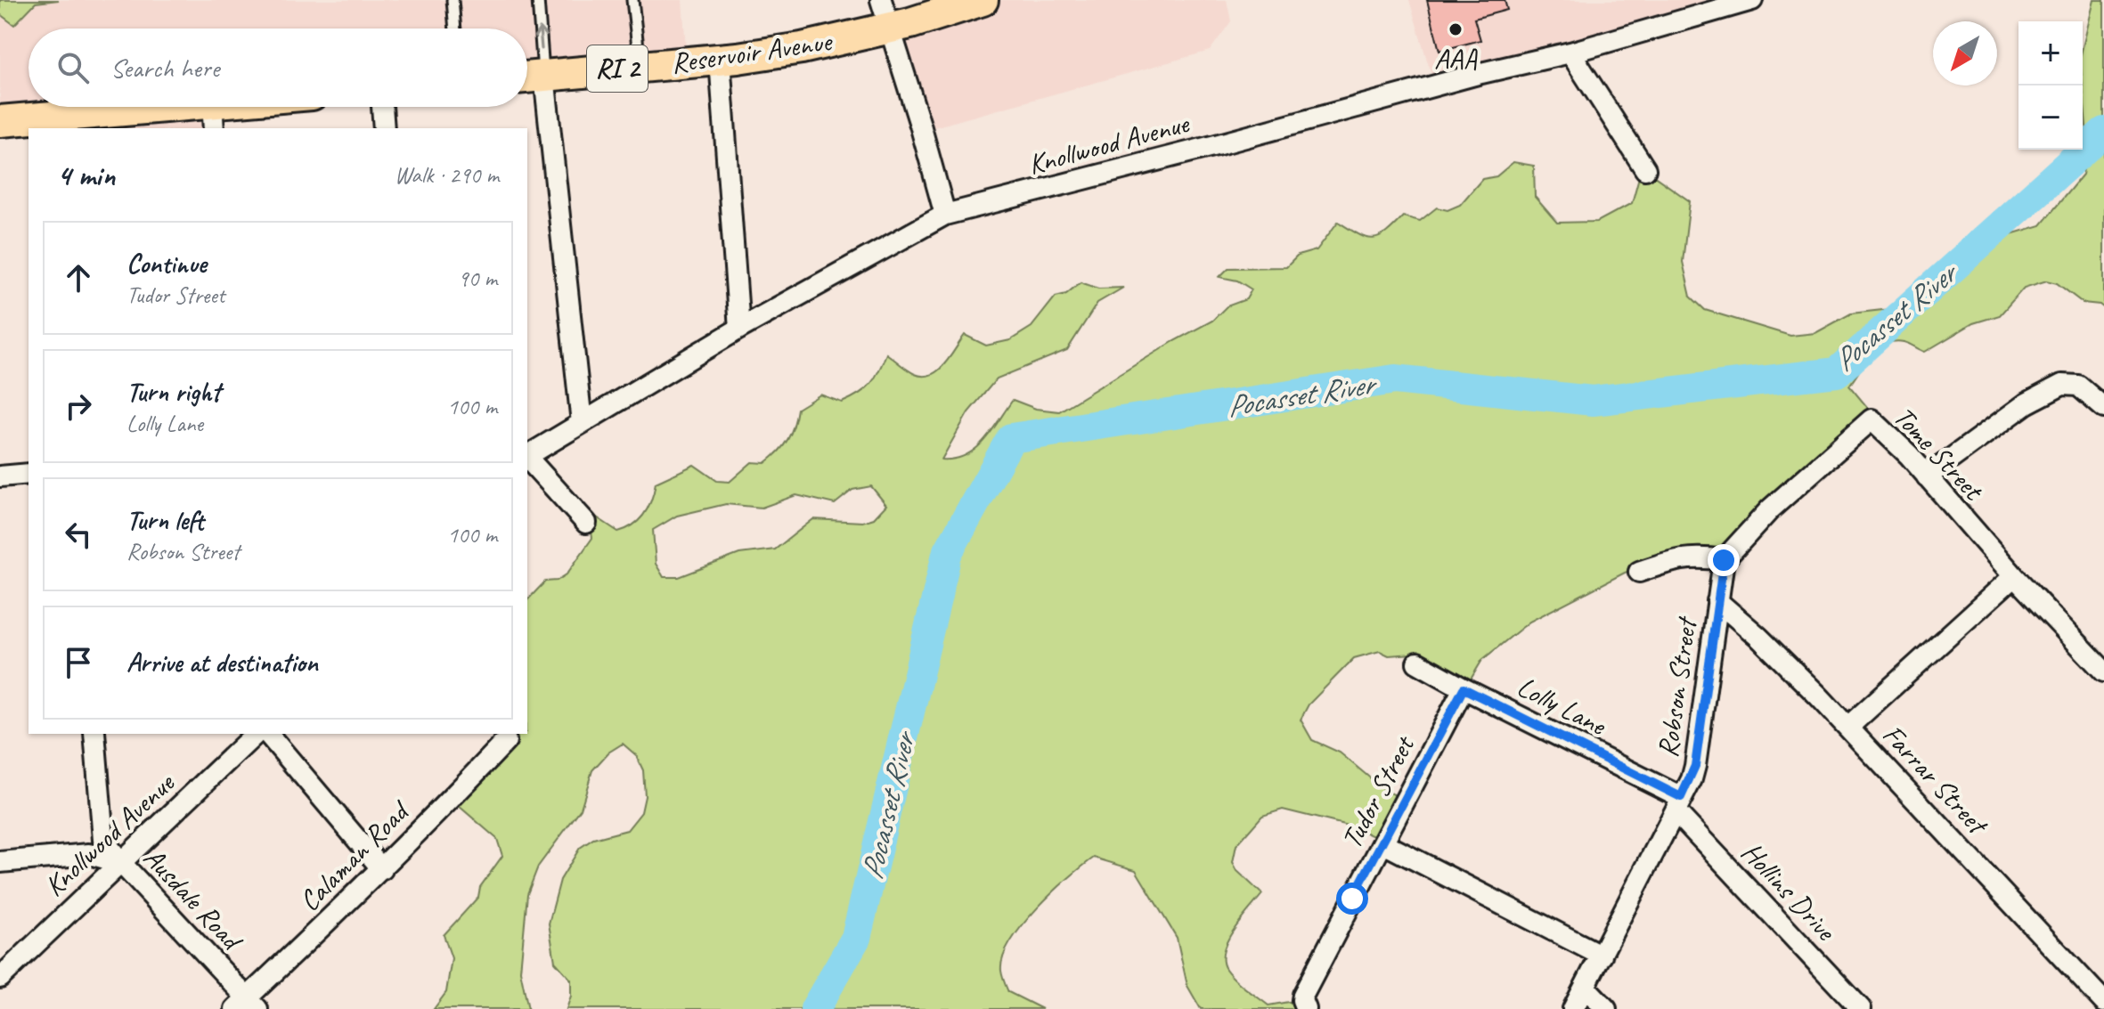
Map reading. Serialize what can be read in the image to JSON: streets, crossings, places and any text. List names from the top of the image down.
{
  "streets": {
    "main road": ["Reservoir Avenue", "RI 2"],
    "street": [
      "Knollwood Avenue",
      "Tome Street",
      "Robson Street",
      "Lolly Lane",
      "Farrar Street",
      "Tudor Street",
      "Calaman Road",
      "Hollins Drive",
      "Ausdale Road"
    ]
  },
  "crossings": [
    ["Knollwood Avenue", "Ausdale Road"],
    ["Tome Street", "Robson Street"],
    ["Robson Street", "Lolly Lane"],
    ["Robson Street", "Farrar Street"],
    ["Robson Street", "Hollins Drive"],
    ["Lolly Lane", "Tudor Street"],
    ["Lolly Lane", "Hollins Drive"],
    ["Calaman Road", "Ausdale Road"]
  ],
  "water": ["Pocasset River"],
  "places": ["AAA"],
  "north": "bottom left",
  "page": {
    "map_buttons": ["+", "−"],
    "search": "Search here",
    "heading": ["4 min", "Walk · 290 m"],
    "list": [
      ["Continue", "Tudor Street", "90 m"],
      ["Turn right", "Lolly Lane", "100 m"],
      ["Turn left", "Robson Street", "100 m"],
      "Arrive at destination"
    ]
  }
}
